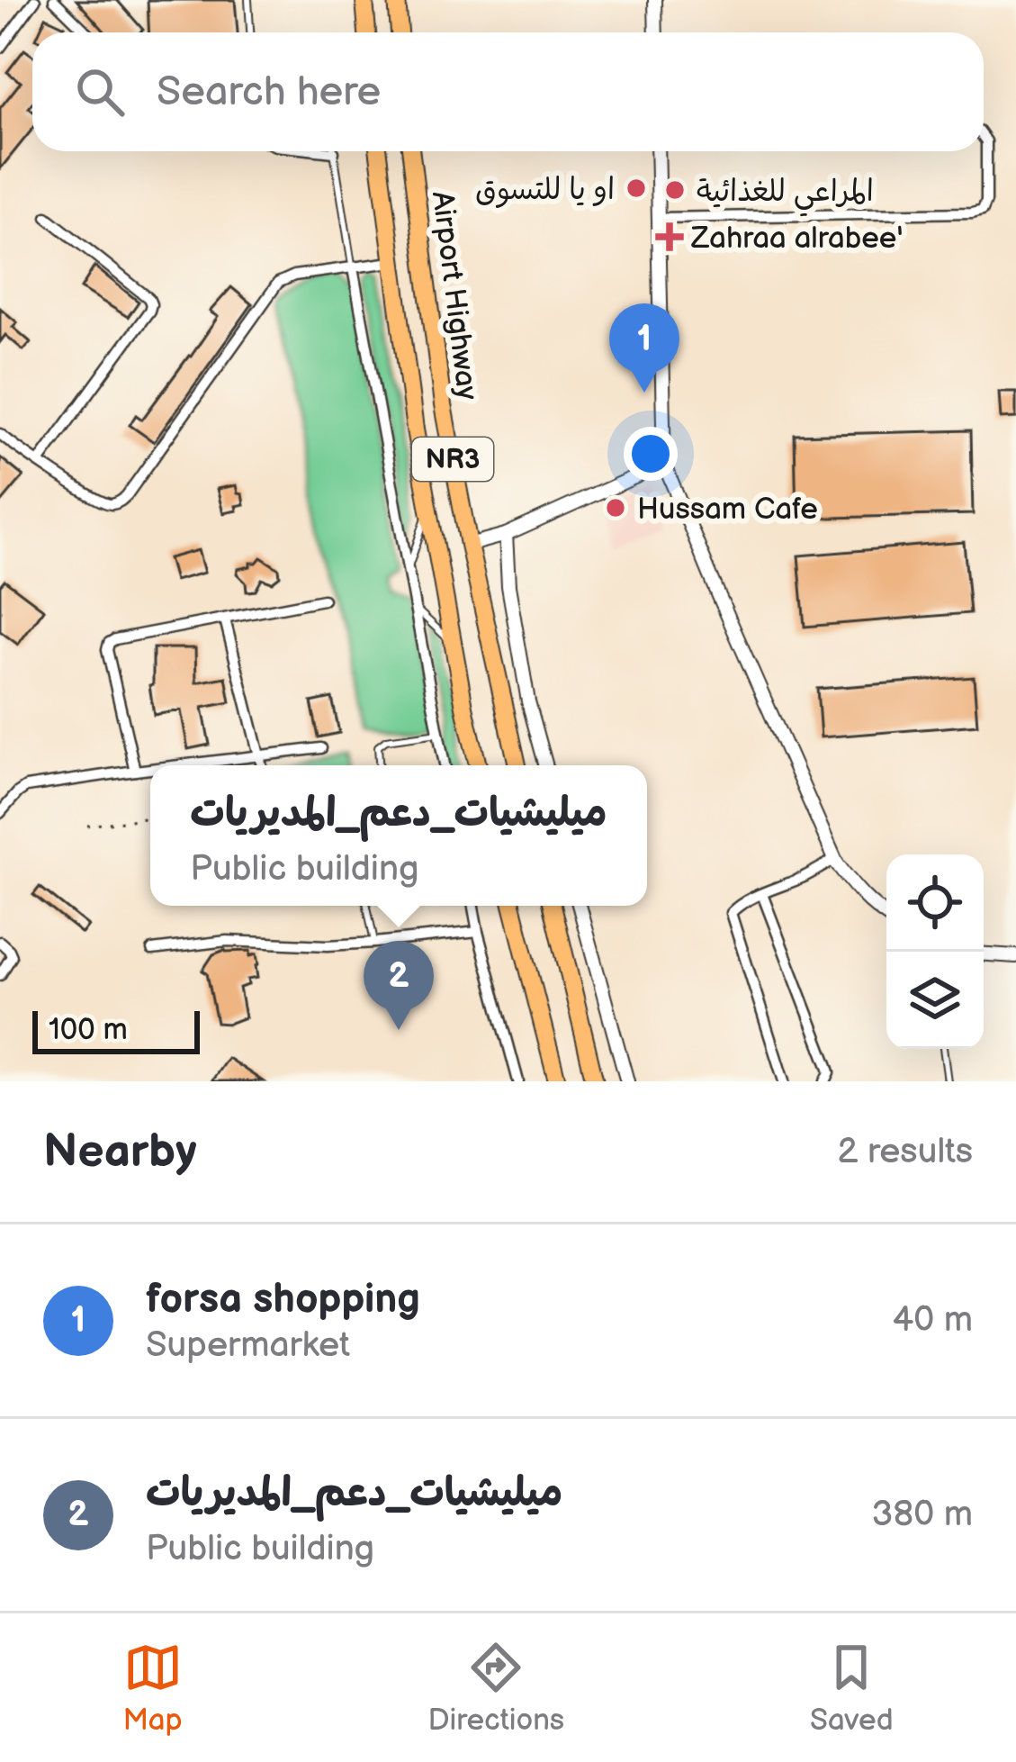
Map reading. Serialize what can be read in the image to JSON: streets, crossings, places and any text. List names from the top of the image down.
{
  "streets": {
    "highway": ["Airport Highway", "NR3"]
  },
  "places": {
    "other": ["او يا للتسوق", "المراعي للغذائية", "Hussam Cafe"],
    "health": ["Zahraa alrabee'"]
  },
  "scale_bar": "100 m",
  "page": {
    "search": "Search here",
    "pins": ["1", "2"],
    "popup": ["ميليشيات_دعم_المديريات", "Public building"],
    "scale": "100 m",
    "heading": ["Nearby", "2 results"],
    "list": [
      {
        "mark": "1",
        "name": "forsa shopping",
        "note": "Supermarket",
        "value": "40 m"
      },
      {
        "mark": "2",
        "name": "ميليشيات_دعم_المديريات",
        "note": "Public building",
        "value": "380 m"
      }
    ],
    "nav": ["Map", "Directions", "Saved"]
  }
}
